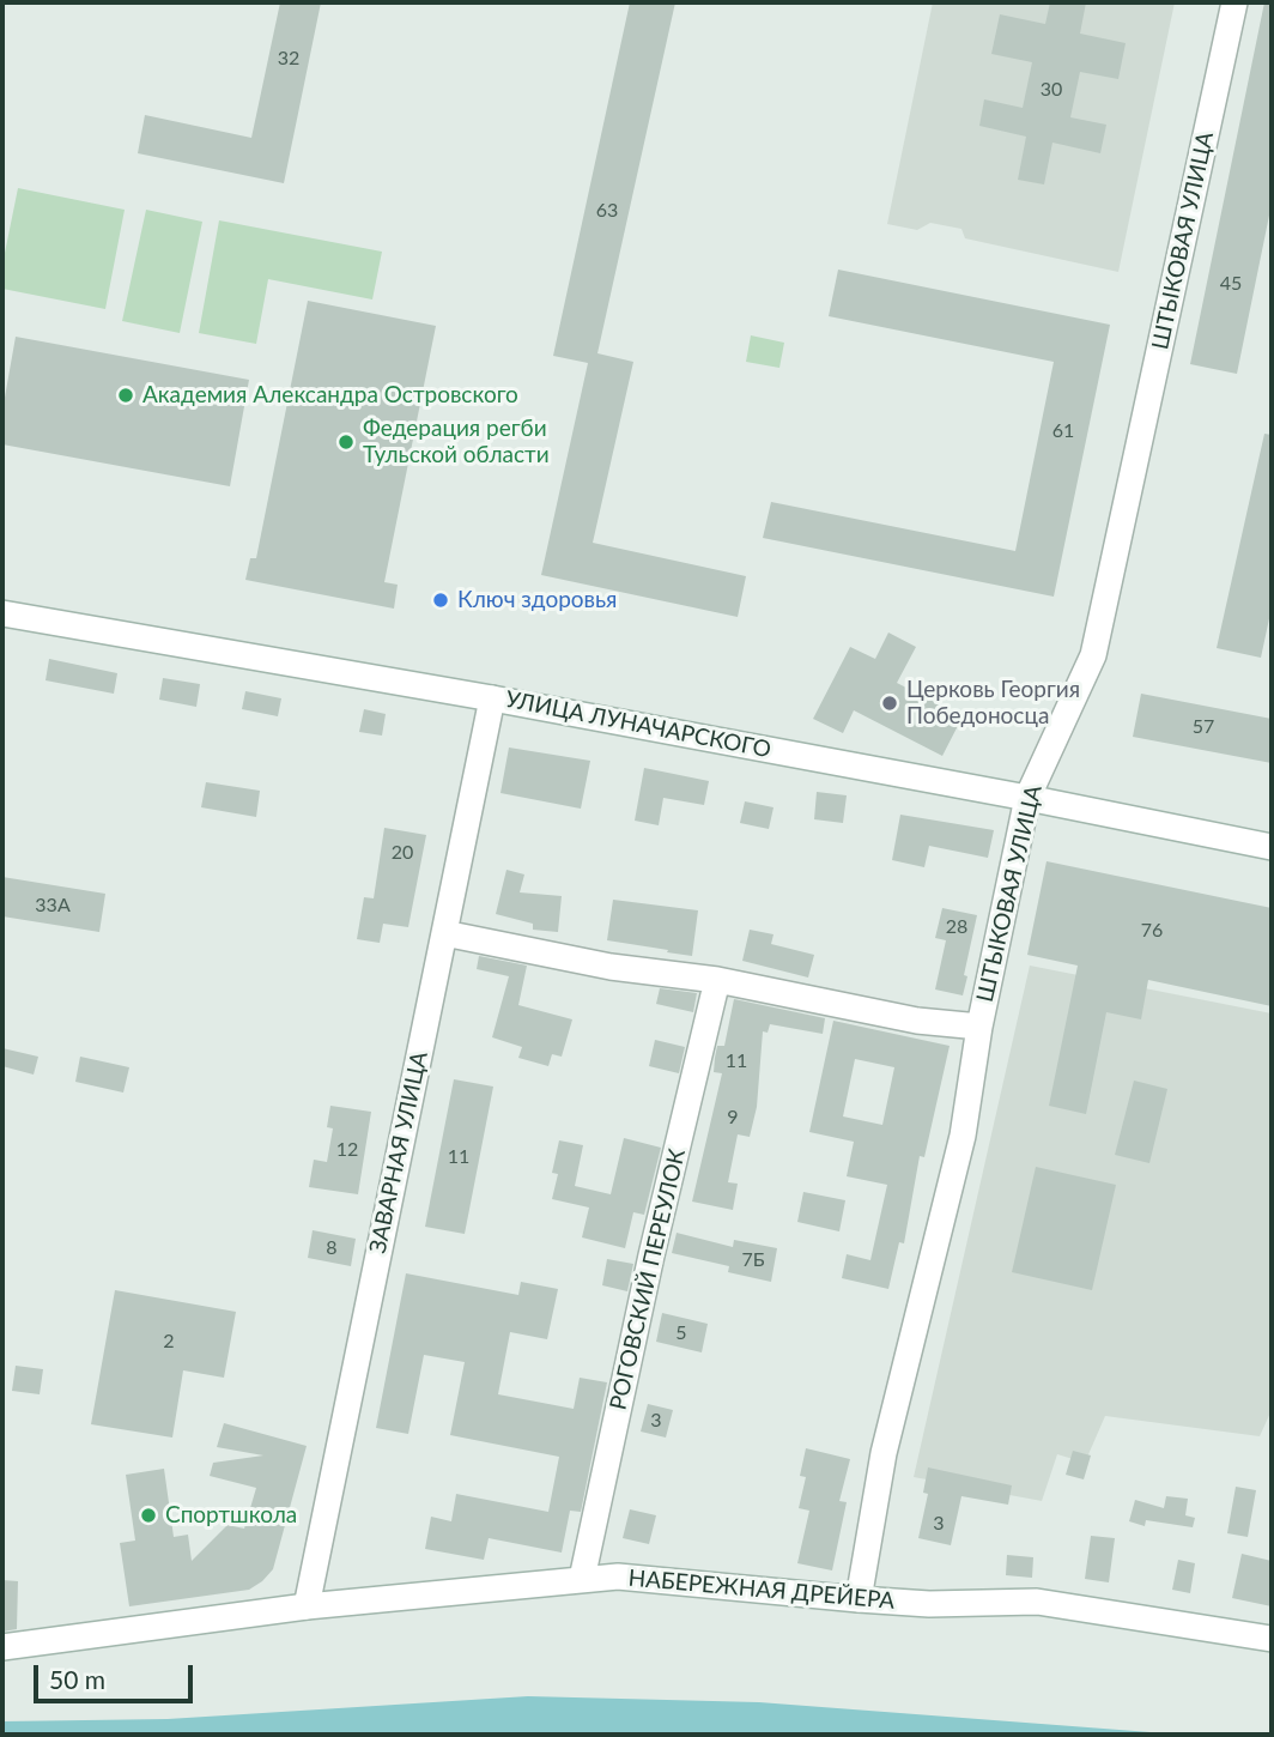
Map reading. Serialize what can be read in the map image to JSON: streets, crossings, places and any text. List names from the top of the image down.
{
  "streets": {
    "street": [
      "ШТЫКОВАЯ УЛИЦА",
      "УЛИЦА ЛУНАЧАРСКОГО",
      "ЗАВАРНАЯ УЛИЦА",
      "РОГОВСКИЙ ПЕРЕУЛОК",
      "НАБЕРЕЖНАЯ ДРЕЙЕРА"
    ]
  },
  "crossings": [
    ["ШТЫКОВАЯ УЛИЦА", "УЛИЦА ЛУНАЧАРСКОГО"],
    ["ШТЫКОВАЯ УЛИЦА", "НАБЕРЕЖНАЯ ДРЕЙЕРА"],
    ["УЛИЦА ЛУНАЧАРСКОГО", "ЗАВАРНАЯ УЛИЦА"],
    ["ЗАВАРНАЯ УЛИЦА", "НАБЕРЕЖНАЯ ДРЕЙЕРА"],
    ["РОГОВСКИЙ ПЕРЕУЛОК", "НАБЕРЕЖНАЯ ДРЕЙЕРА"]
  ],
  "places": [
    "Академия Александра Островского",
    "Федерация регби Тульской области",
    "Ключ здоровья",
    "Церковь Георгия Победоносца",
    "Спортшкола"
  ],
  "house_numbers": [
    "32",
    "30",
    "63",
    "45",
    "61",
    "57",
    "20",
    "33А",
    "28",
    "76",
    "11",
    "9",
    "12",
    "11",
    "8",
    "7Б",
    "5",
    "2",
    "3",
    "3"
  ],
  "scale_bar": "50 m"
}
